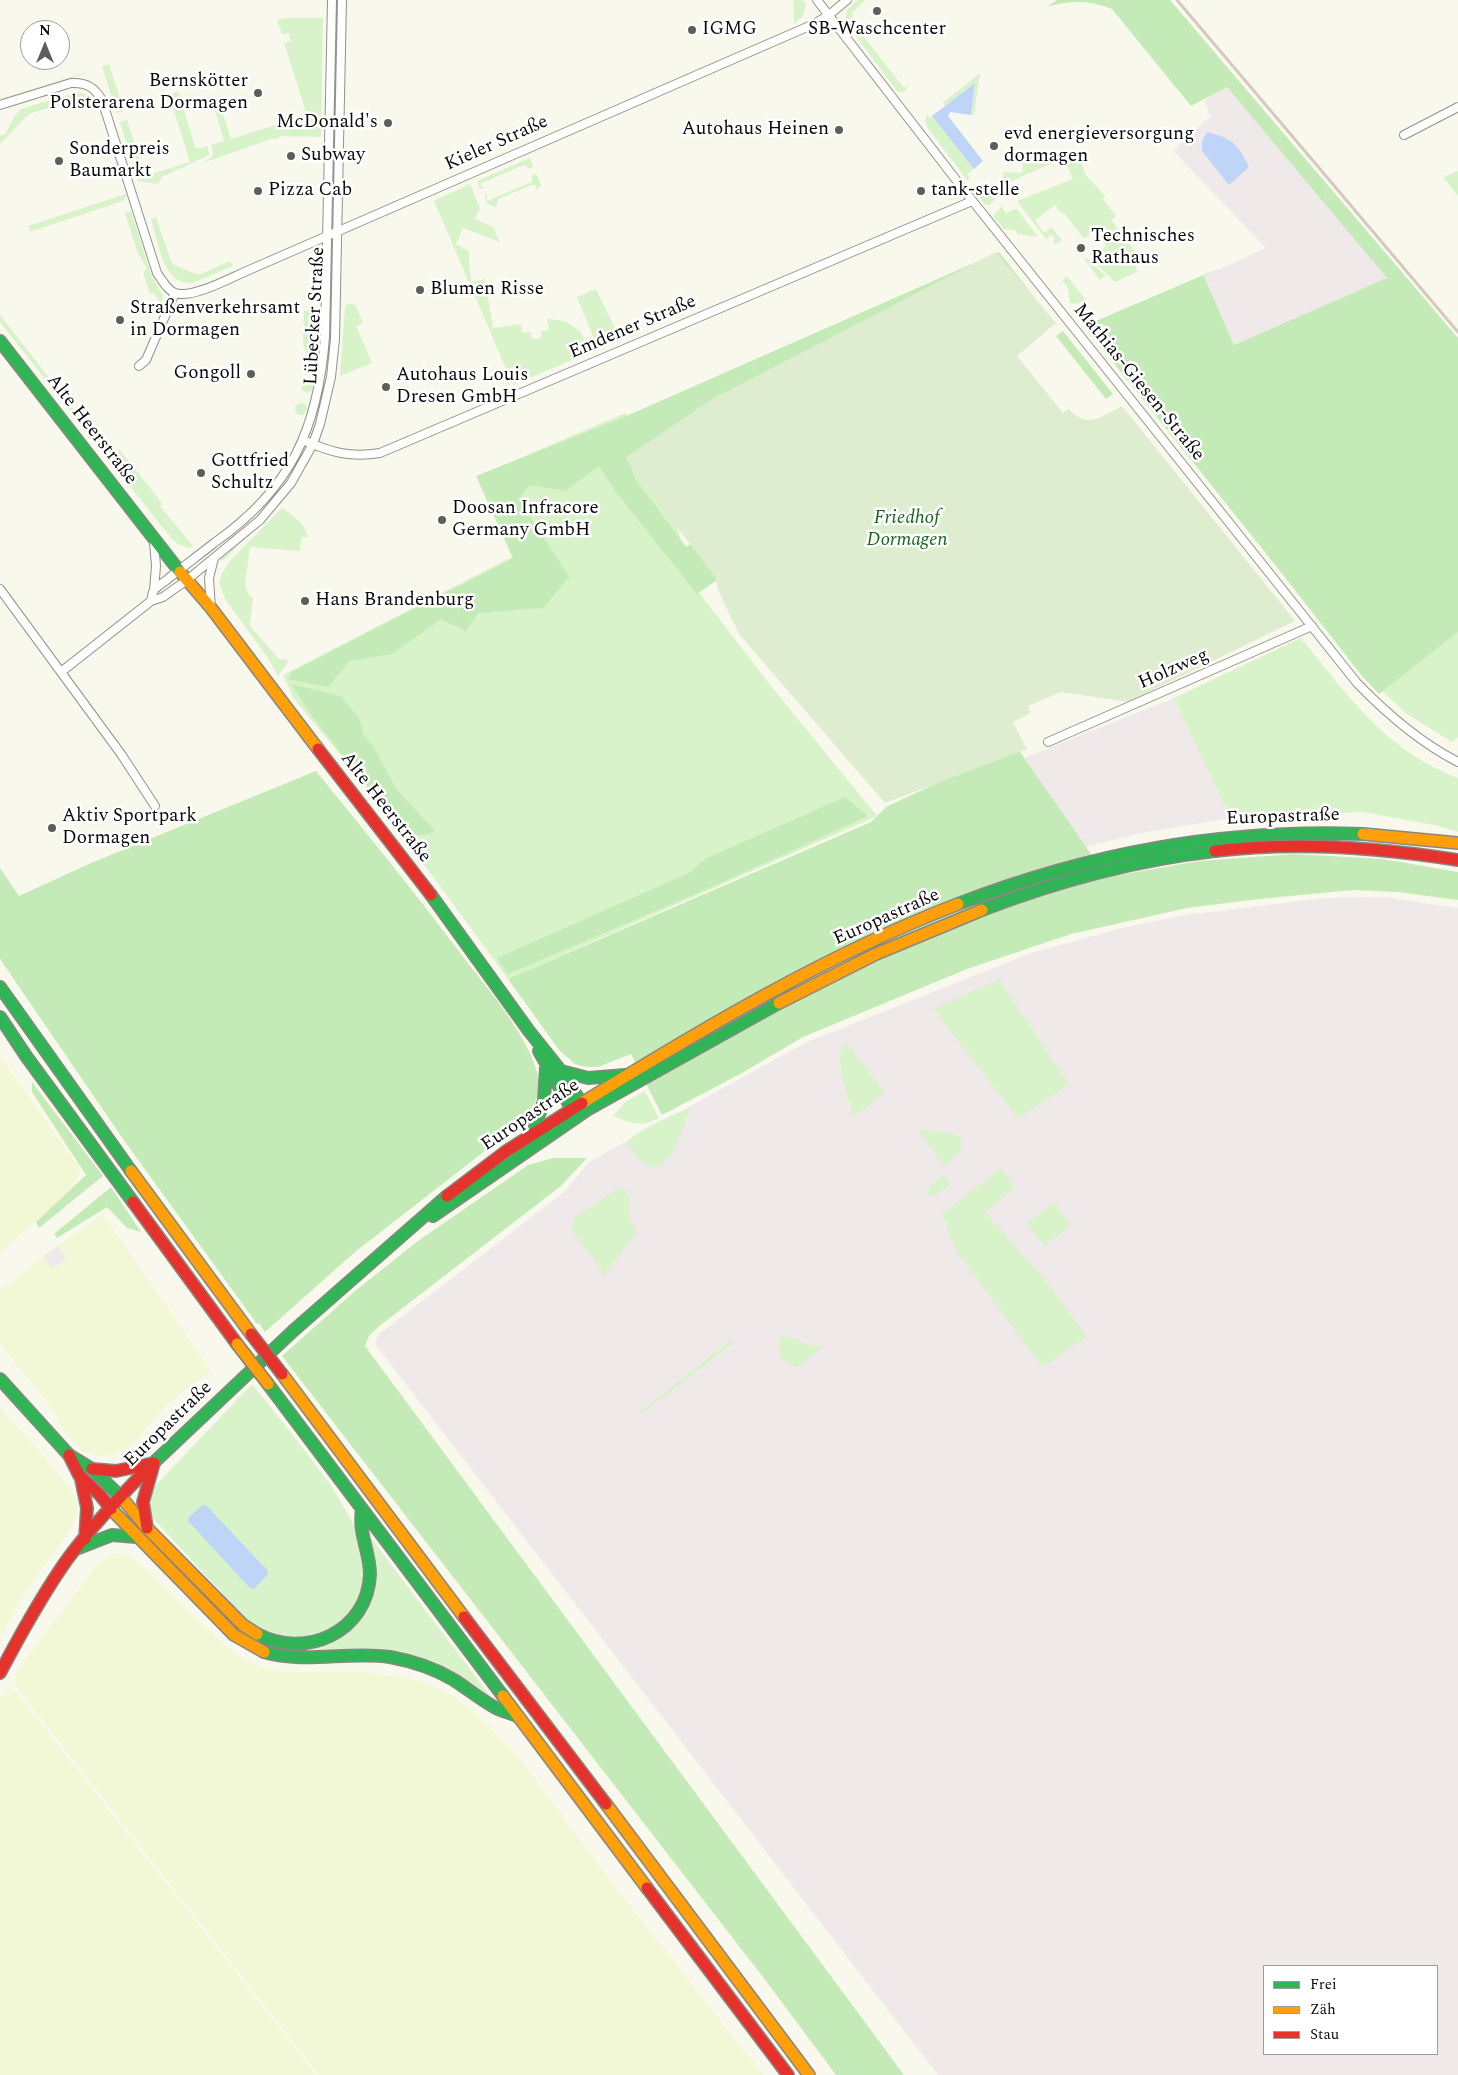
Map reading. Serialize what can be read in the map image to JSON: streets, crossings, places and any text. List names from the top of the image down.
{
  "streets": {
    "main road": ["Alte Heerstraße", "Europastraße"],
    "street": [
      "Kieler Straße",
      "Lübecker Straße",
      "Emdener Straße",
      "Mathias-Giesen-Straße",
      "Holzweg"
    ]
  },
  "crossings": [
    ["Kieler Straße", "Lübecker Straße"],
    ["Kieler Straße", "Mathias-Giesen-Straße"],
    ["Lübecker Straße", "Emdener Straße"],
    ["Lübecker Straße", "Alte Heerstraße"],
    ["Emdener Straße", "Mathias-Giesen-Straße"],
    ["Mathias-Giesen-Straße", "Holzweg"],
    ["Alte Heerstraße", "Europastraße"]
  ],
  "parks": ["Friedhof Dormagen"],
  "places": [
    "SB-Waschcenter",
    "IGMG",
    "Bernskötter Polsterarena Dormagen",
    "McDonald's",
    "Autohaus Heinen",
    "evd energieversorgung dormagen",
    "Subway",
    "Sonderpreis Baumarkt",
    "Pizza Cab",
    "tank-stelle",
    "Technisches Rathaus",
    "Blumen Risse",
    "Straßenverkehrsamt in Dormagen",
    "Gongoll",
    "Autohaus Louis Dresen GmbH",
    "Gottfried Schultz",
    "Doosan Infracore Germany GmbH",
    "Hans Brandenburg",
    "Aktiv Sportpark Dormagen"
  ],
  "legend": ["Frei", "Zäh", "Stau"],
  "north": "top"
}
